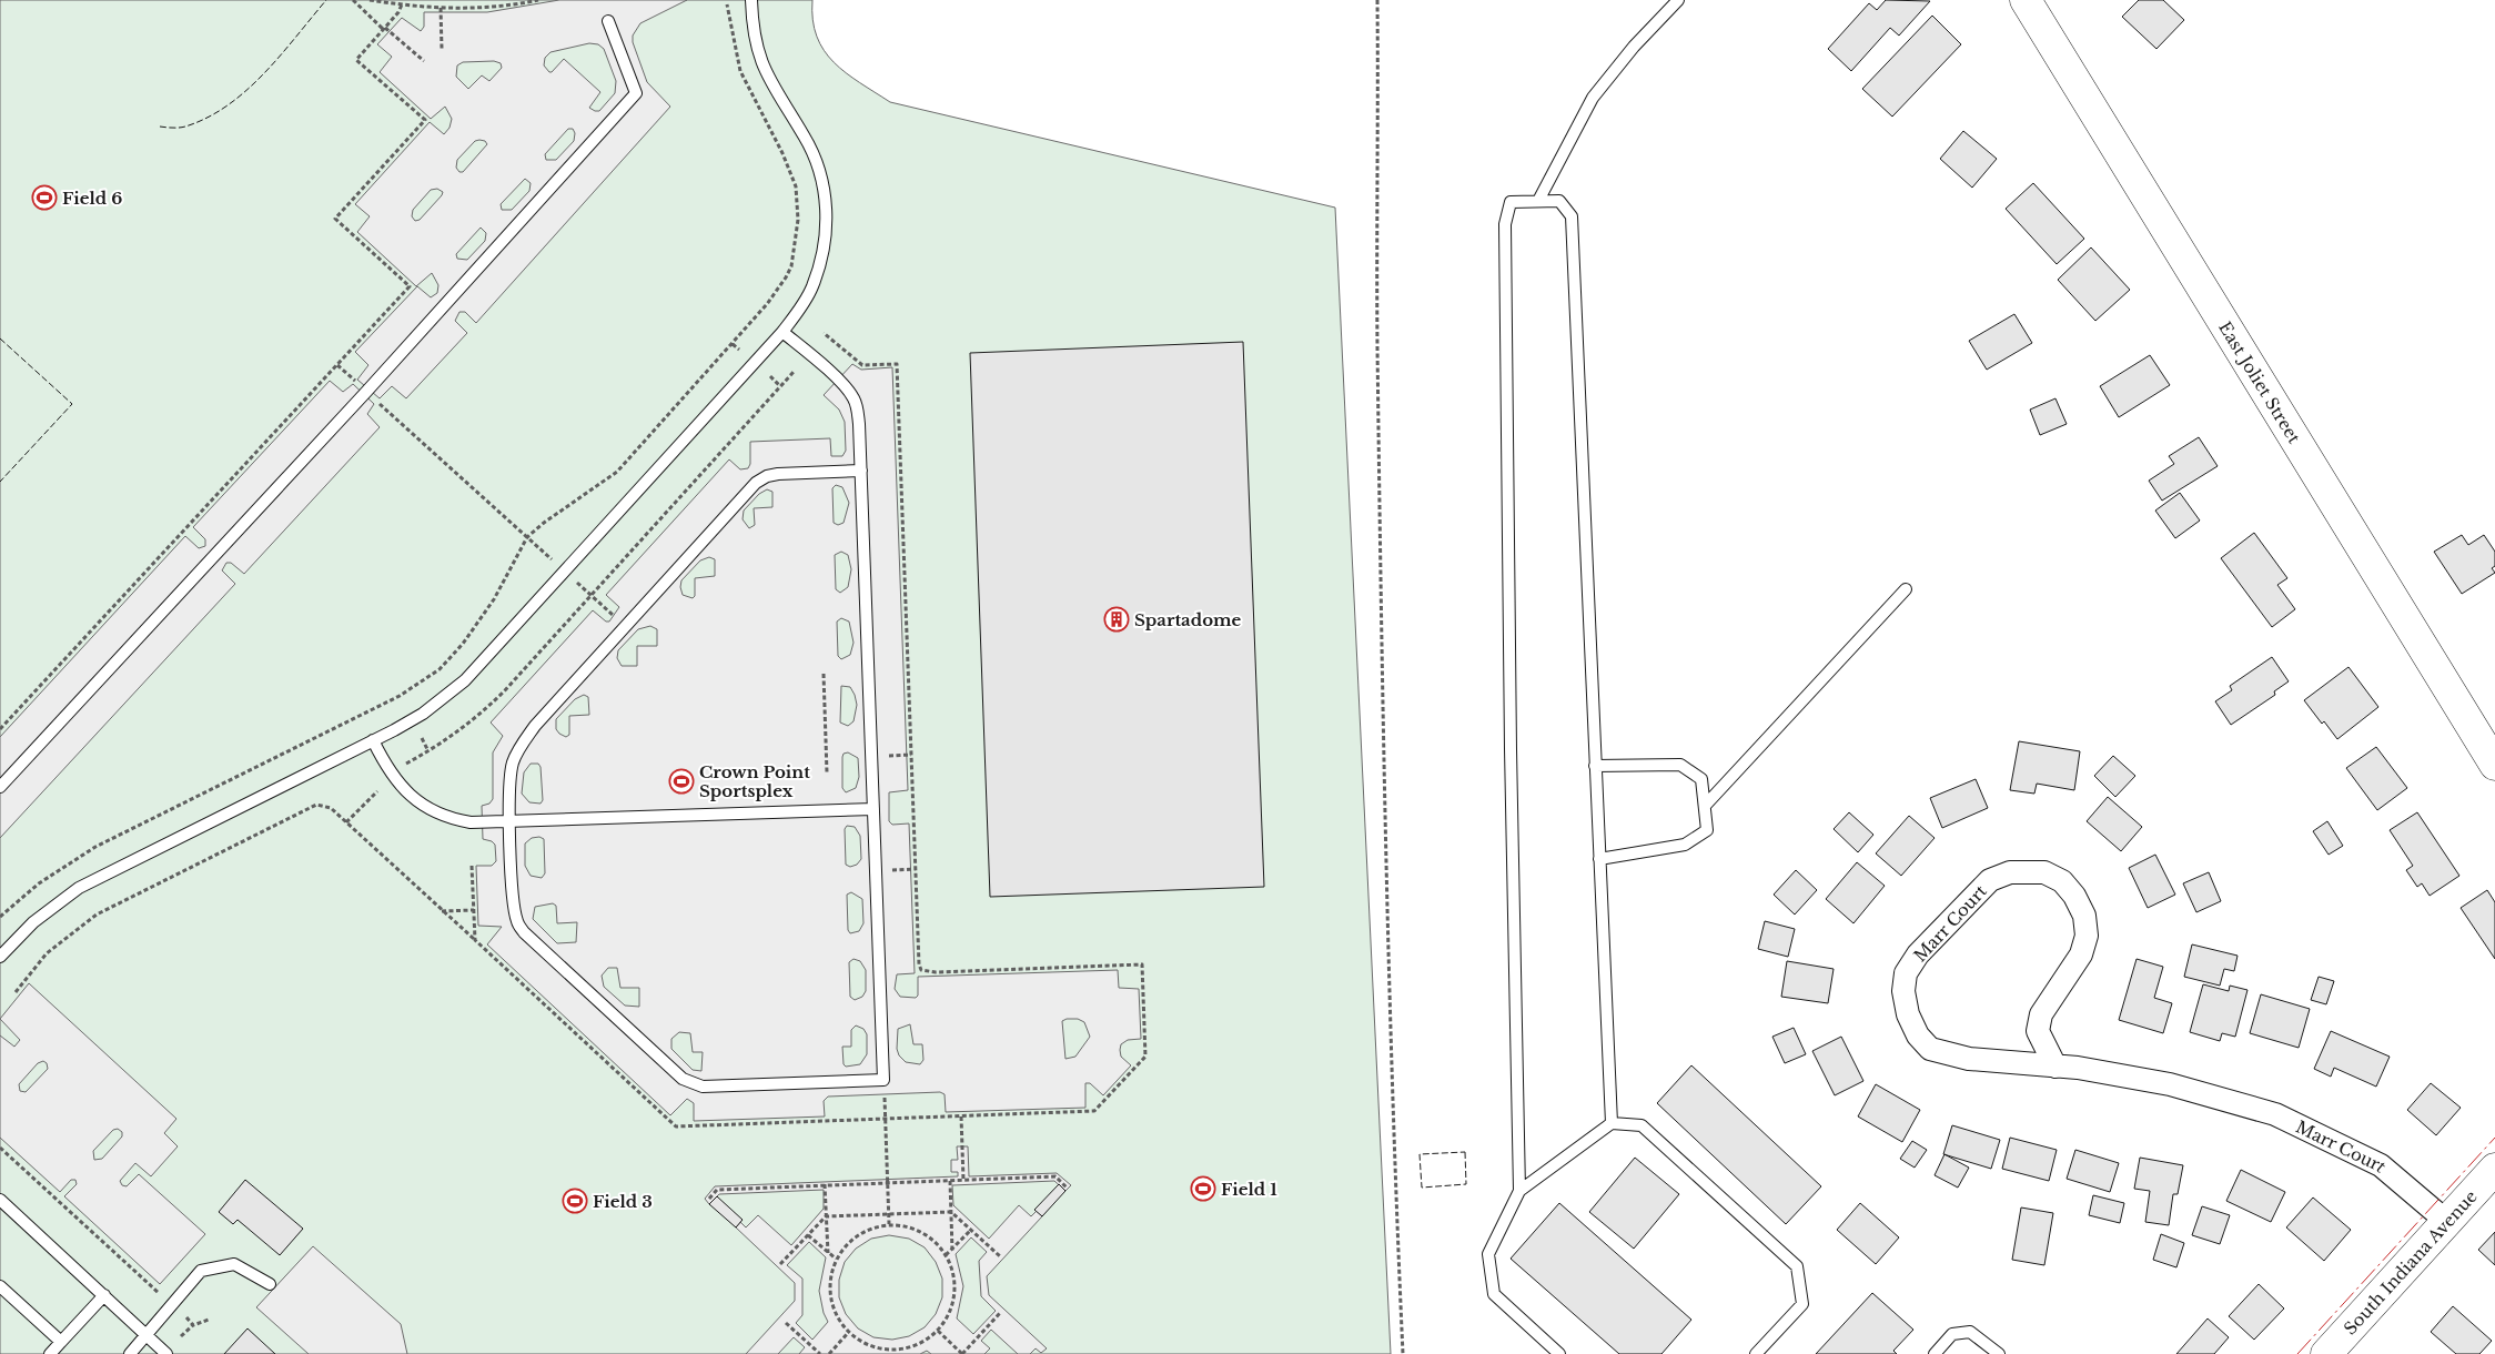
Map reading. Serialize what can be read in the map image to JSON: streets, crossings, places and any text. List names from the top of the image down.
{
  "streets": {
    "main road": ["East Joliet Street", "South Indiana Avenue"],
    "street": ["Marr Court"]
  },
  "crossings": [
    ["Marr Court", "South Indiana Avenue"]
  ],
  "places": {
    "sports": [
      "Field 6",
      "Crown Point Sportsplex",
      "Field 1",
      "Field 3"
    ],
    "building": ["Spartadome"]
  }
}
